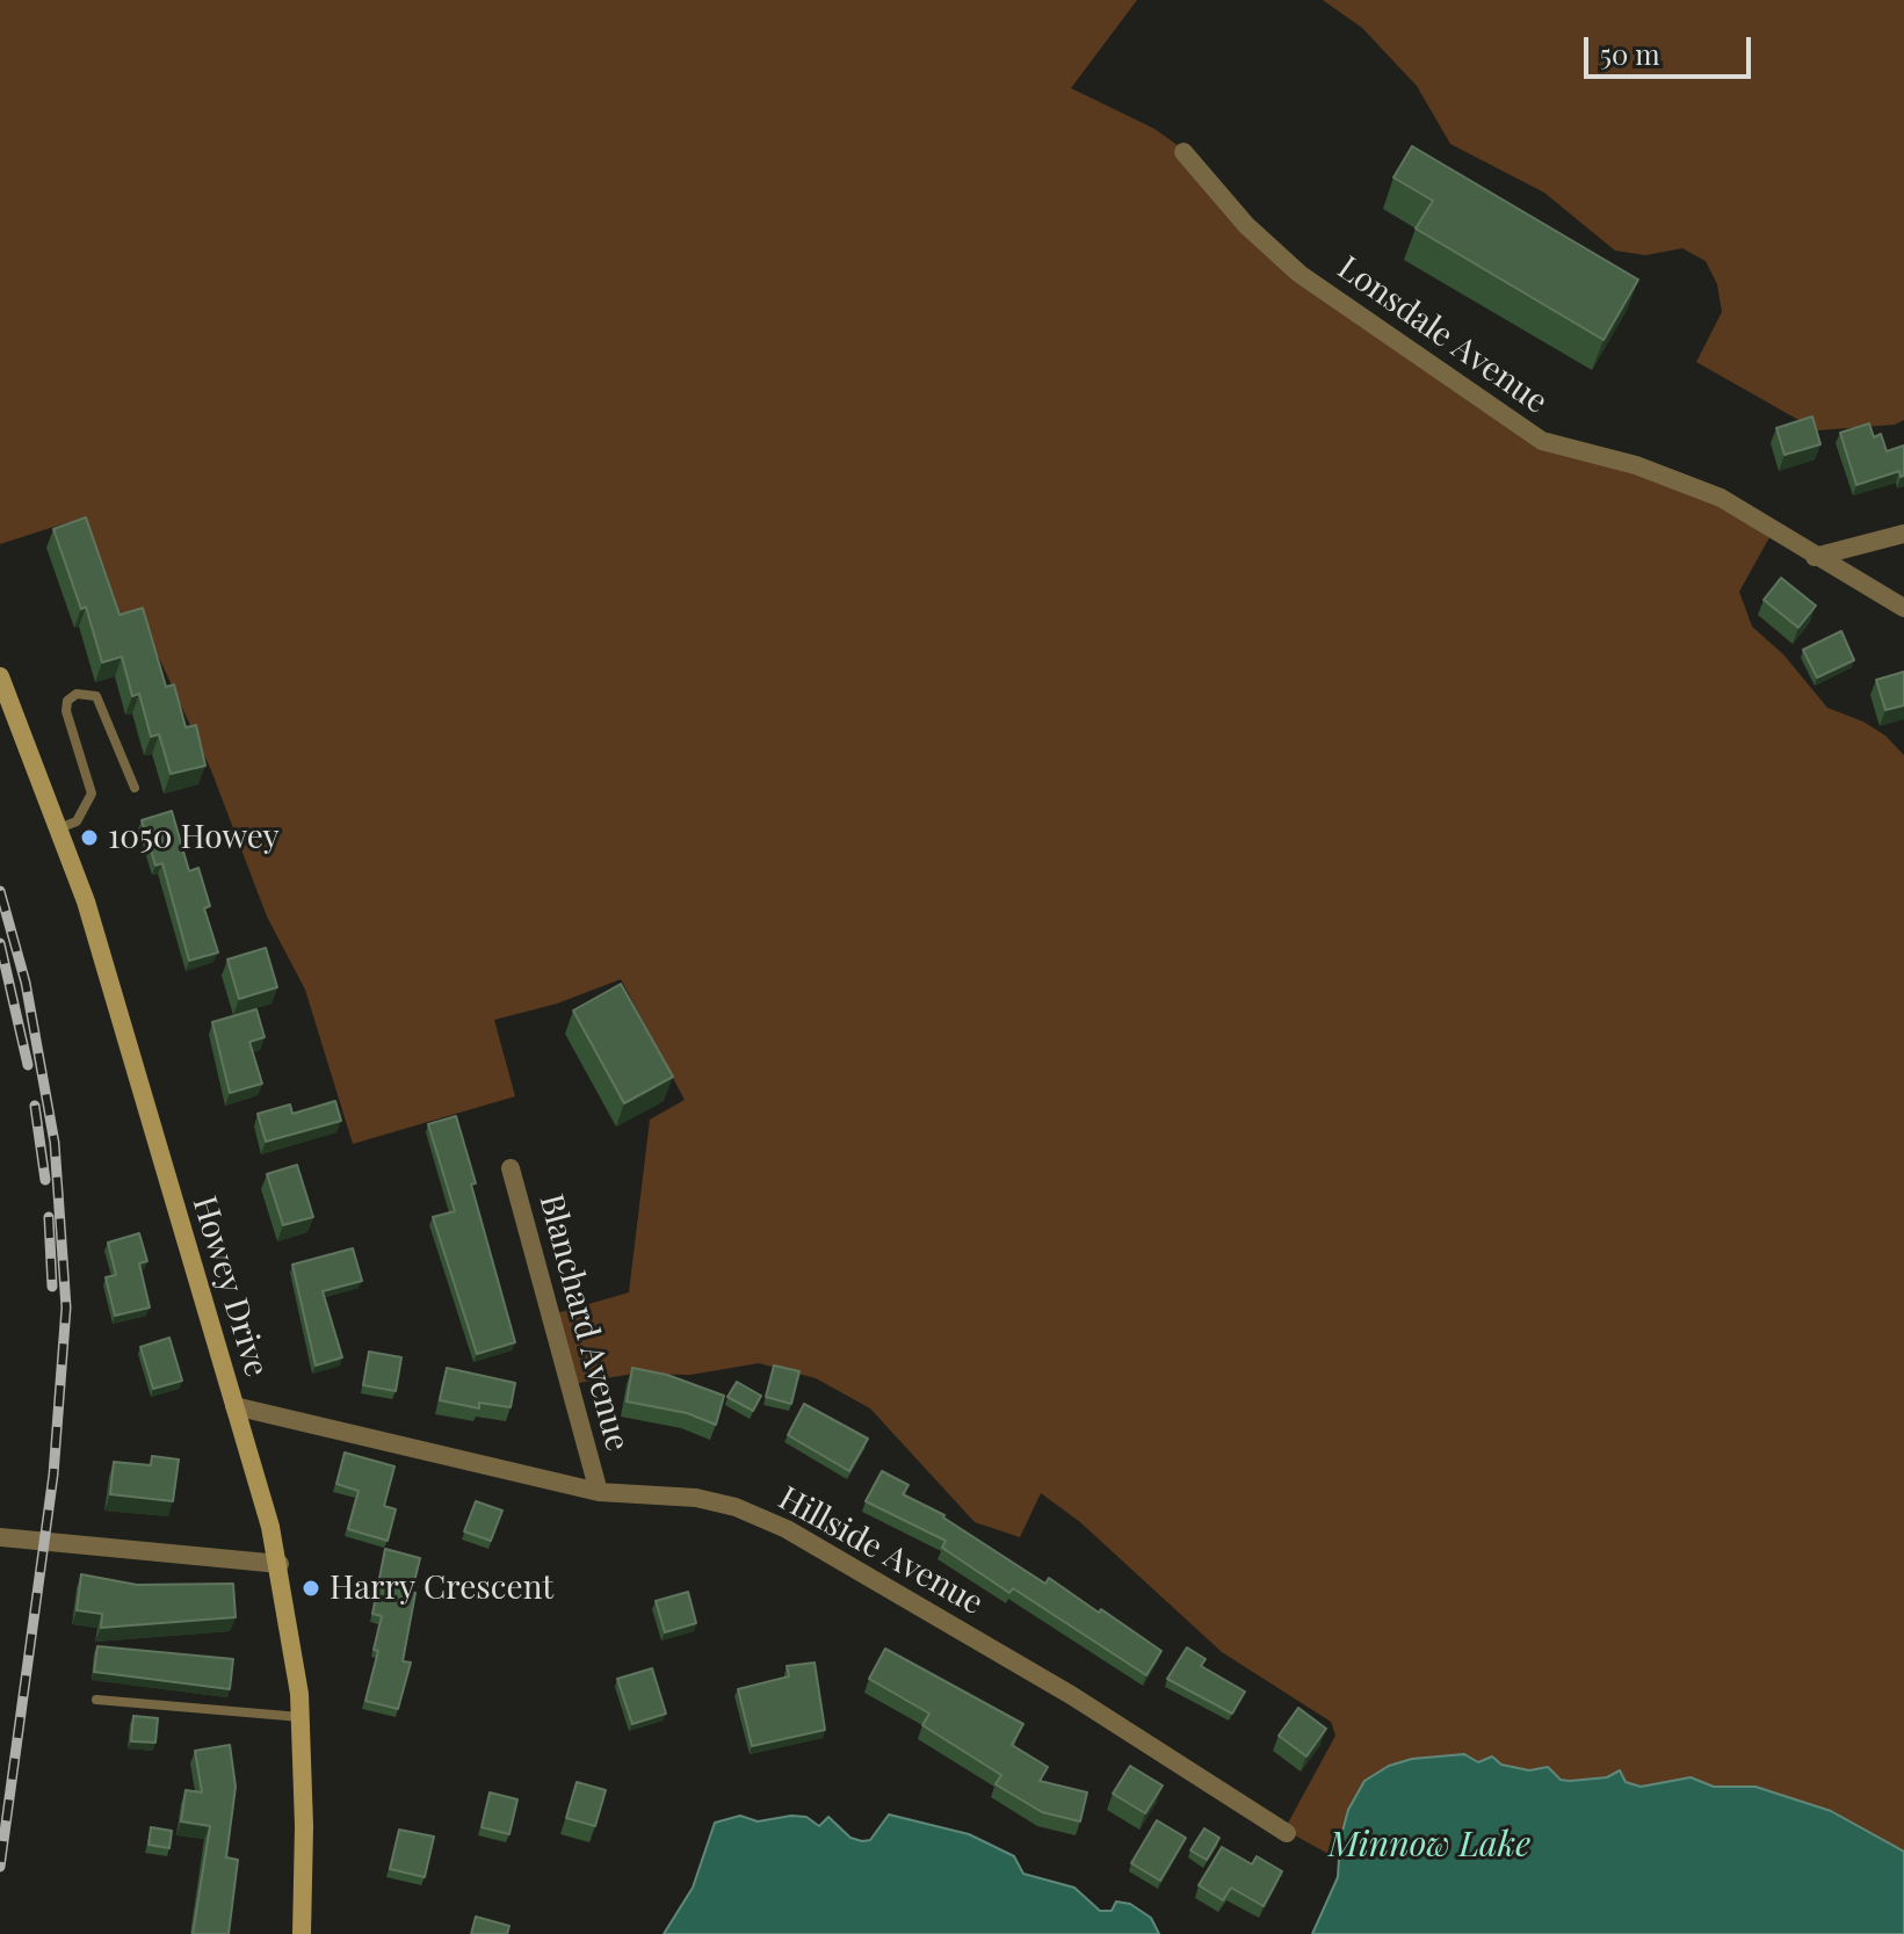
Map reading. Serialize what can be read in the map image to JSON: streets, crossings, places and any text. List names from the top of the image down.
{
  "streets": {
    "main road": ["Howey Drive"],
    "street": ["Lonsdale Avenue", "Blanchard Avenue", "Hillside Avenue"]
  },
  "crossings": [
    ["Howey Drive", "Hillside Avenue"],
    ["Blanchard Avenue", "Hillside Avenue"]
  ],
  "water": ["Minnow Lake"],
  "places": ["1050 Howey", "Harry Crescent"],
  "scale_bar": "50 m"
}
